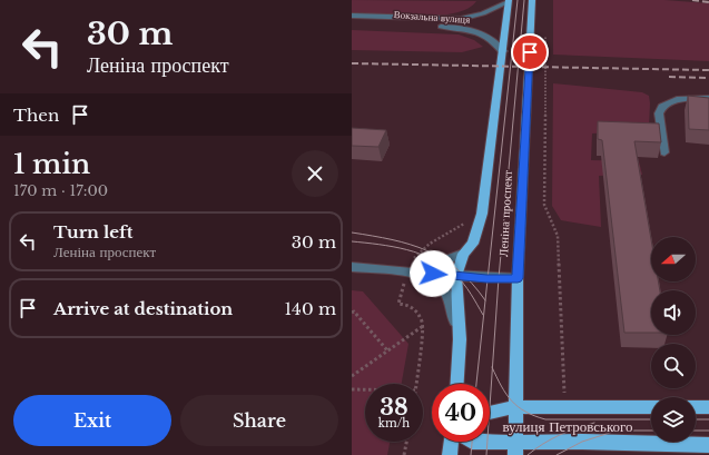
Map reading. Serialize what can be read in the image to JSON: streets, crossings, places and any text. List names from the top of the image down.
{
  "streets": {
    "main road": ["Леніна проспект", "вулиця Петровського"],
    "street": ["Вокзальна вулиця"]
  },
  "crossings": [
    ["Вокзальна вулиця", "Леніна проспект"],
    ["Леніна проспект", "вулиця Петровського"]
  ],
  "north": "left",
  "page": {
    "turn": ["30 m", "Леніна проспект"],
    "then": "Then",
    "heading": ["1 min", "170 m · 17:00"],
    "list": [
      {
        "name": "Turn left",
        "note": "Леніна проспект",
        "value": "30 m"
      },
      {
        "name": "Arrive at destination",
        "value": "140 m"
      }
    ],
    "speed": "38 km/h",
    "limit": "40",
    "buttons": ["Exit", "Share"]
  }
}
